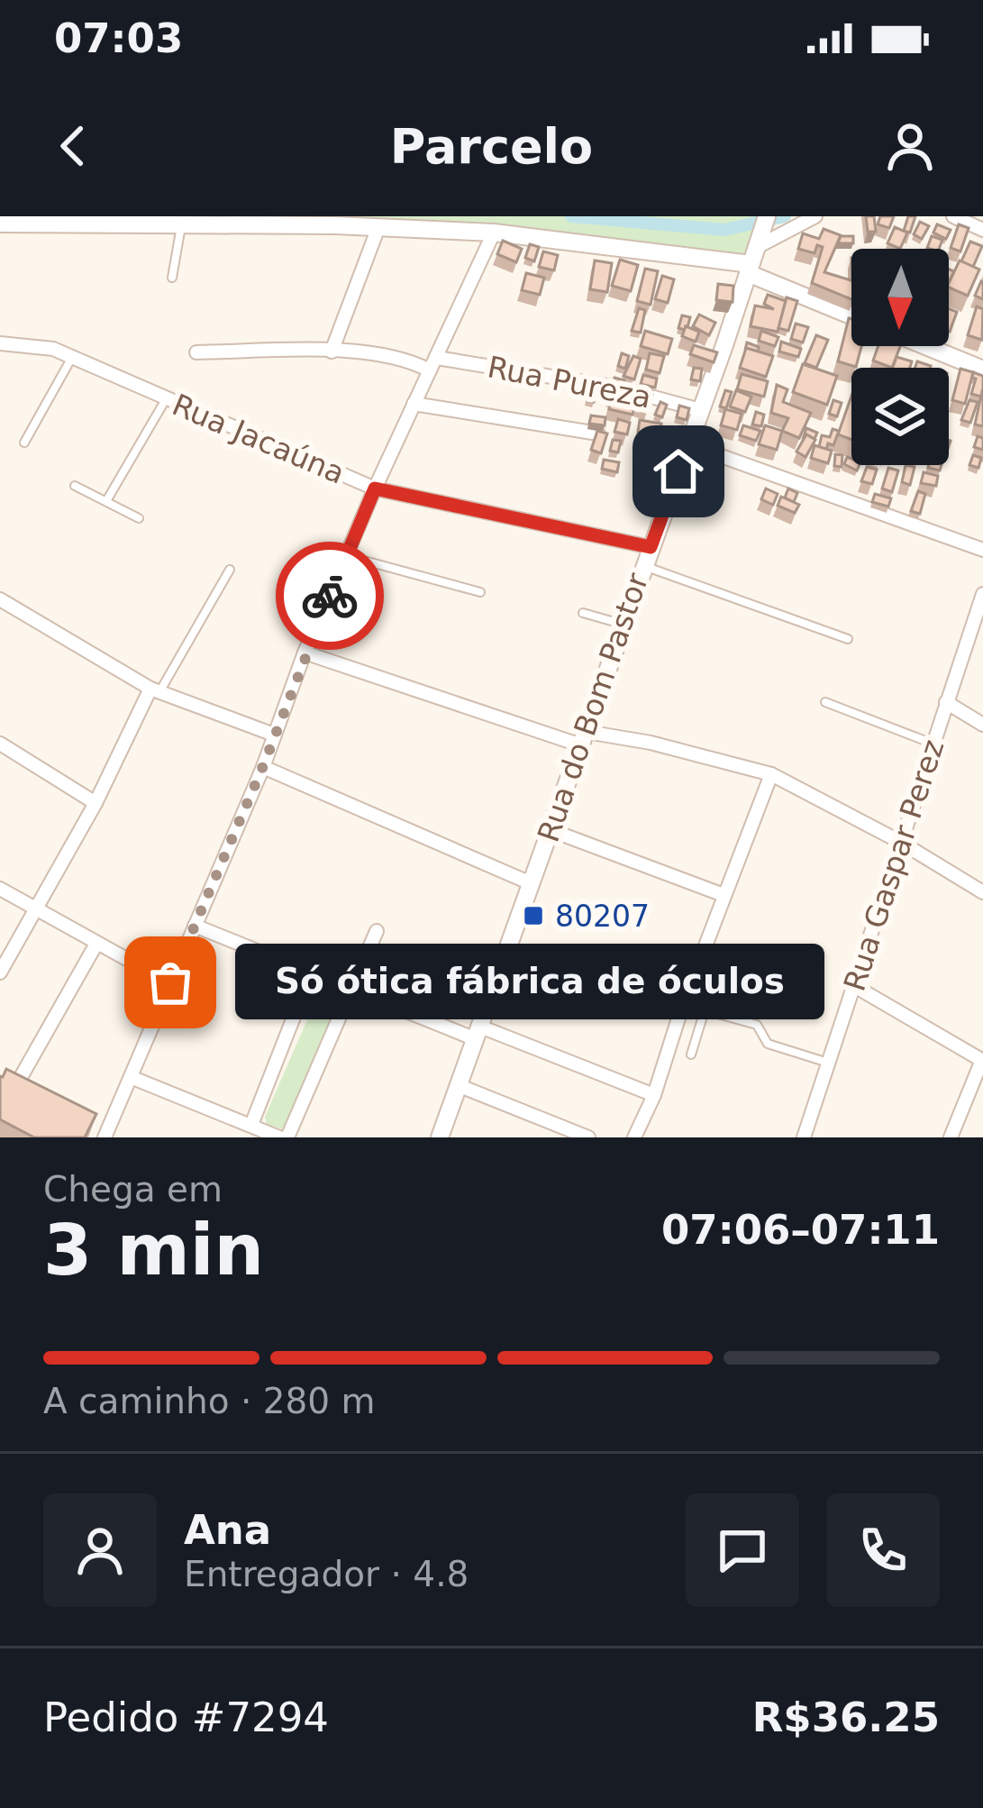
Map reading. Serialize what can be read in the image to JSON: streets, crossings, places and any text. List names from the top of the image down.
{
  "streets": {
    "street": [
      "Rua Pureza",
      "Rua Jacaúna",
      "Rua do Bom Pastor",
      "Rua Gaspar Perez"
    ]
  },
  "crossings": [
    ["Rua Pureza", "Rua do Bom Pastor"],
    ["Rua Jacaúna", "Rua do Bom Pastor"]
  ],
  "places": {
    "transit": ["80207"],
    "other": ["Só ótica fábrica de óculos"]
  },
  "north": "bottom",
  "page": {
    "status": "07:03",
    "header": "Parcelo",
    "bubble": "Só ótica fábrica de óculos",
    "heading": ["3 min", "Chega em", "07:06–07:11"],
    "panel": [
      "Ana",
      "Entregador · 4.8",
      "Pedido #7294",
      "R$36.25"
    ],
    "bar": "A caminho · 280 m"
  }
}
